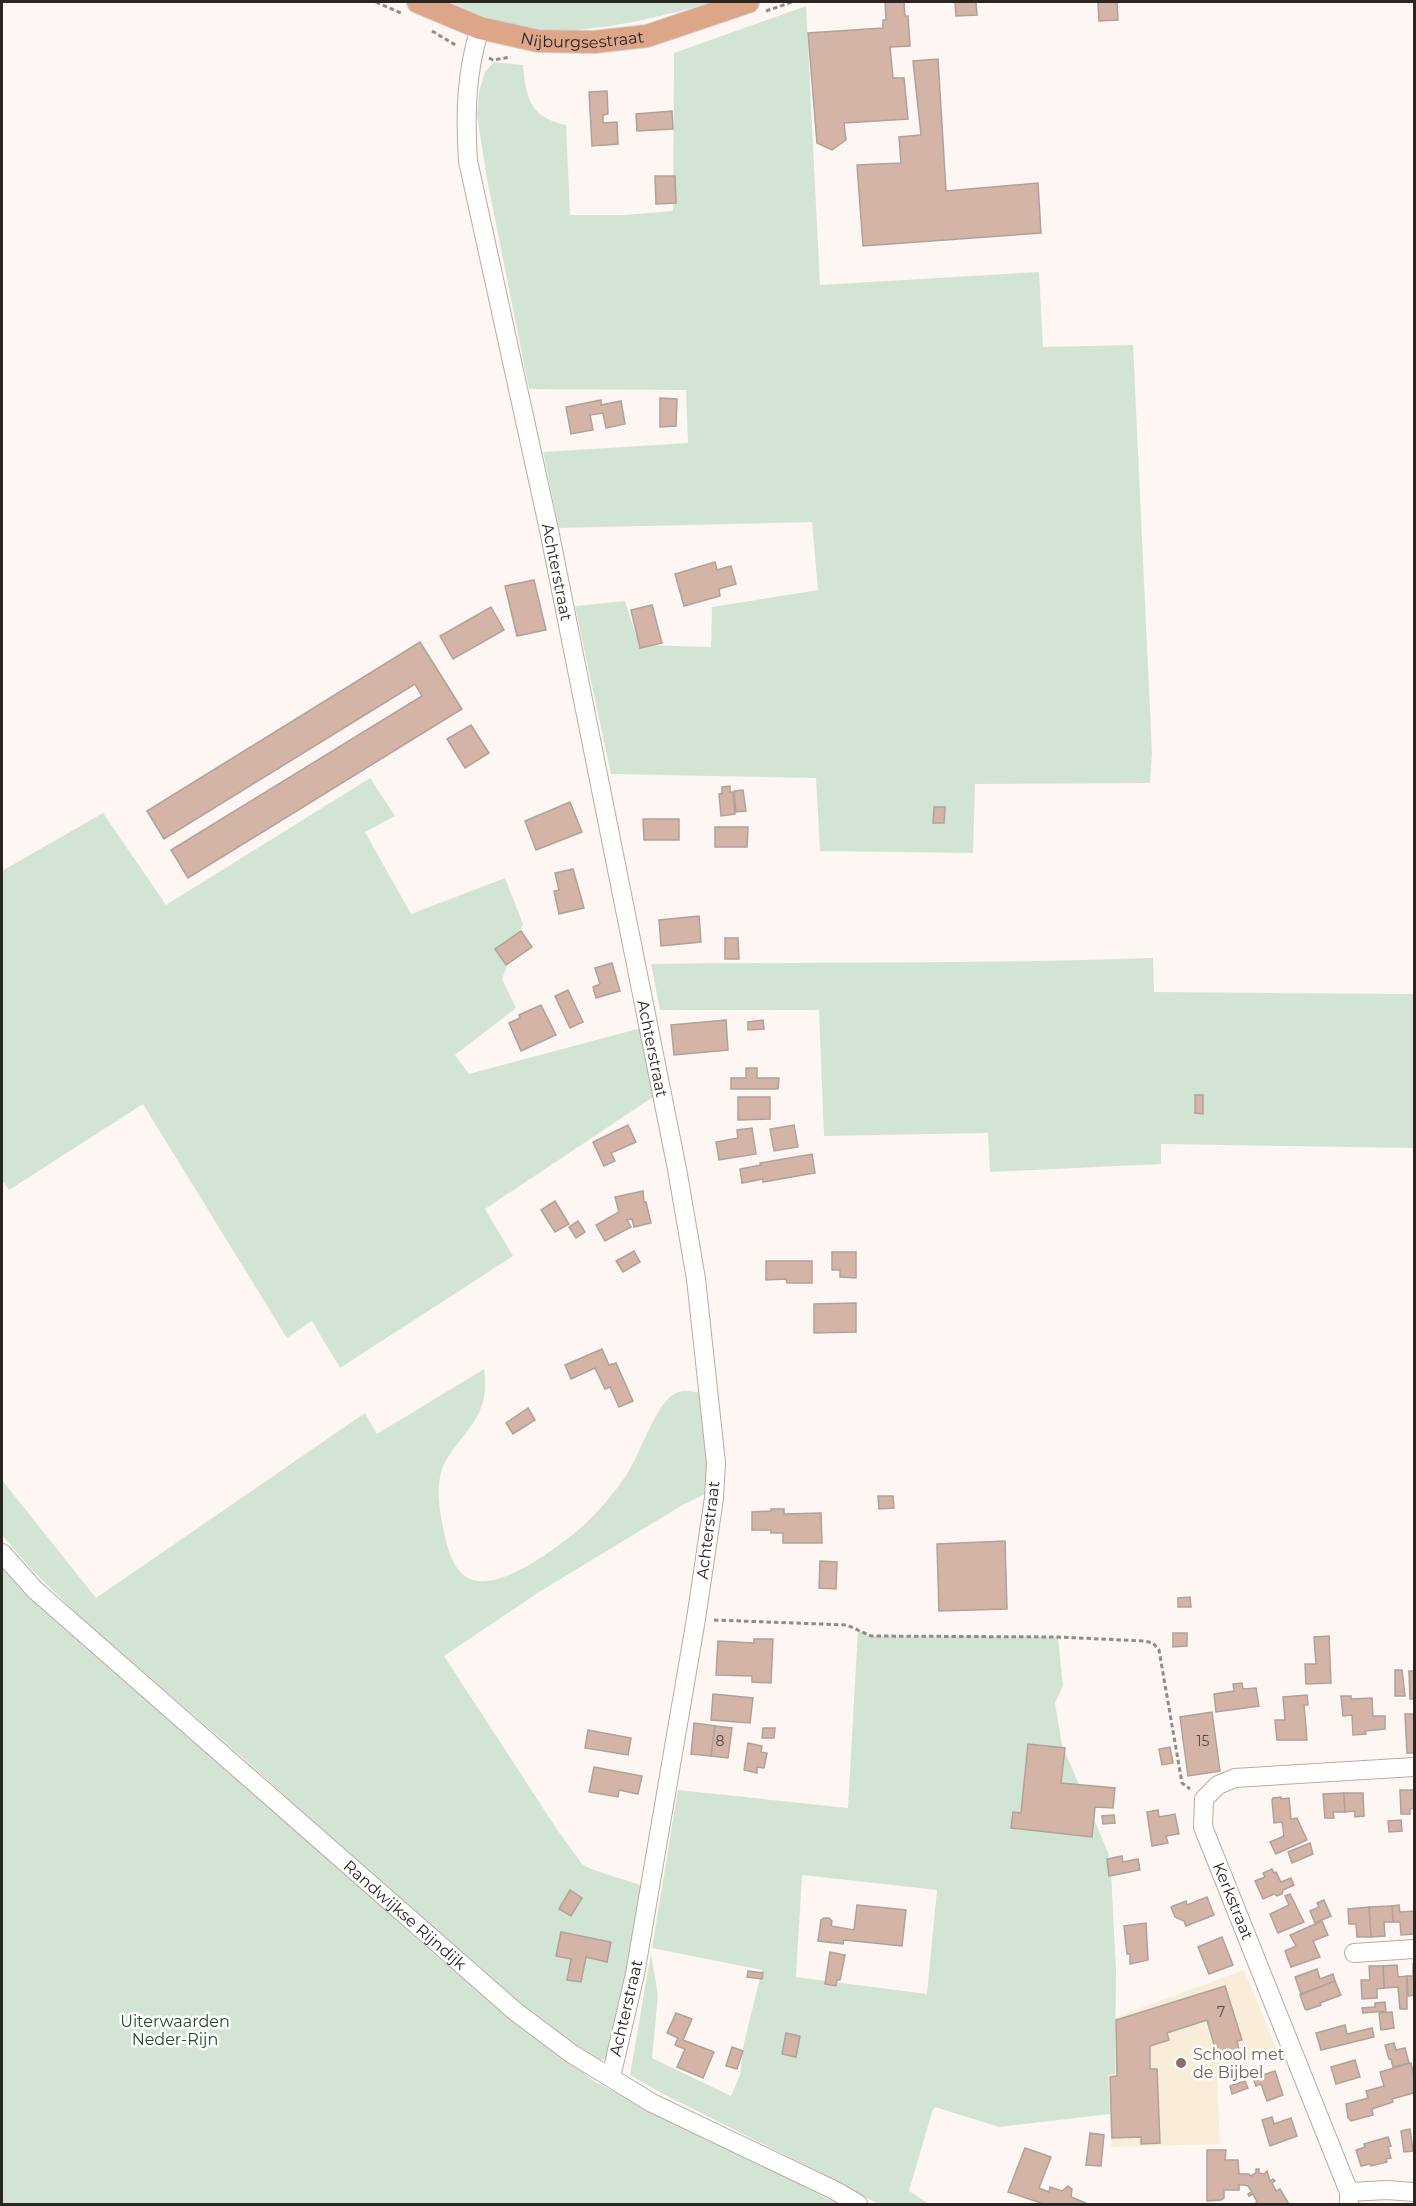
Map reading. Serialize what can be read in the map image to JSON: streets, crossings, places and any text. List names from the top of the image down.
{
  "streets": {
    "main road": ["Nijburgsestraat"],
    "street": ["Achterstraat", "Kerkstraat", "Randwijkse Rijndijk"]
  },
  "crossings": [
    ["Nijburgsestraat", "Achterstraat"],
    ["Achterstraat", "Randwijkse Rijndijk"]
  ],
  "parks": ["Uiterwaarden Neder-Rijn"],
  "places": ["School met de Bijbel"],
  "house_numbers": ["8", "15", "7"]
}
